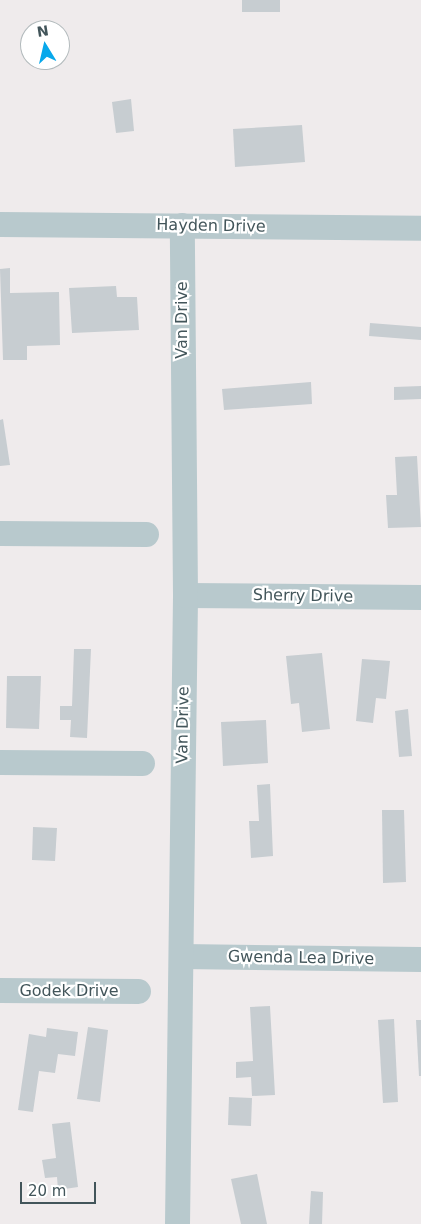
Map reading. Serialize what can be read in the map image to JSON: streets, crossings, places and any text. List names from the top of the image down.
{
  "streets": {
    "street": [
      "Hayden Drive",
      "Van Drive",
      "Sherry Drive",
      "Gwenda Lea Drive",
      "Godek Drive"
    ]
  },
  "crossings": [
    ["Hayden Drive", "Van Drive"],
    ["Van Drive", "Sherry Drive"],
    ["Van Drive", "Gwenda Lea Drive"]
  ],
  "scale_bar": "20 m",
  "north": "top"
}
